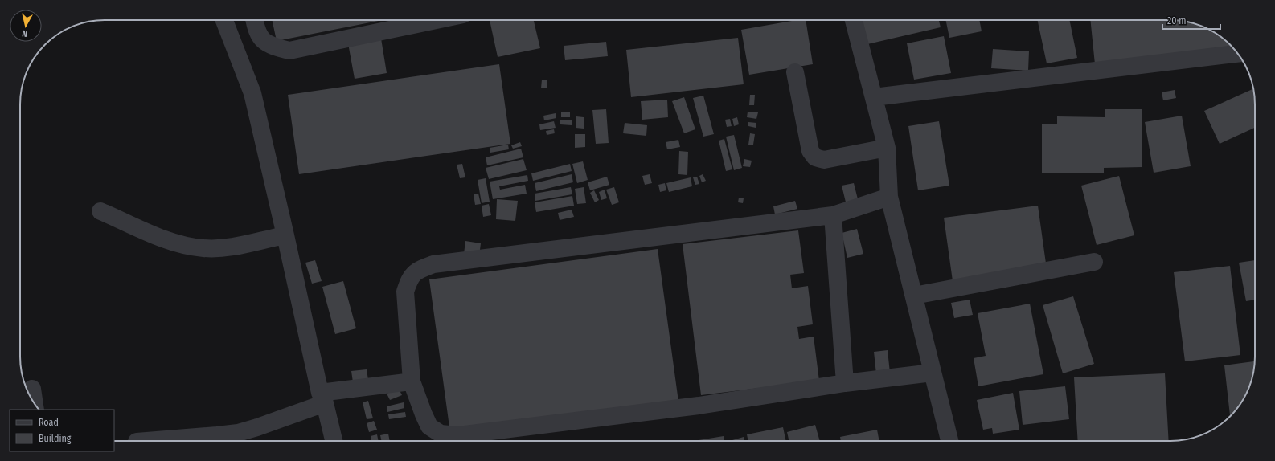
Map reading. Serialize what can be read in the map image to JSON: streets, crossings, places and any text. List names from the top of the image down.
{
  "legend": ["Road", "Building"],
  "scale_bar": "20 m",
  "north": "bottom"
}
